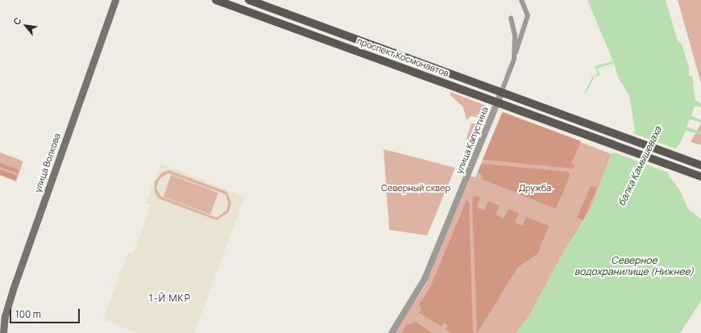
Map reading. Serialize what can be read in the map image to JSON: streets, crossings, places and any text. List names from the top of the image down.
{
  "streets": {
    "main road": ["проспект Космонавтов", "улица Волкова"],
    "street": ["улица Капустина"]
  },
  "crossings": [
    ["проспект Космонавтов", "улица Капустина"]
  ],
  "districts": ["1-Й МКР"],
  "water": ["балка Камышеваха", "Северное водохранилище (Нижнее)"],
  "parks": ["Северный сквер", "Дружба"],
  "scale_bar": "100 m",
  "north": "top left"
}
